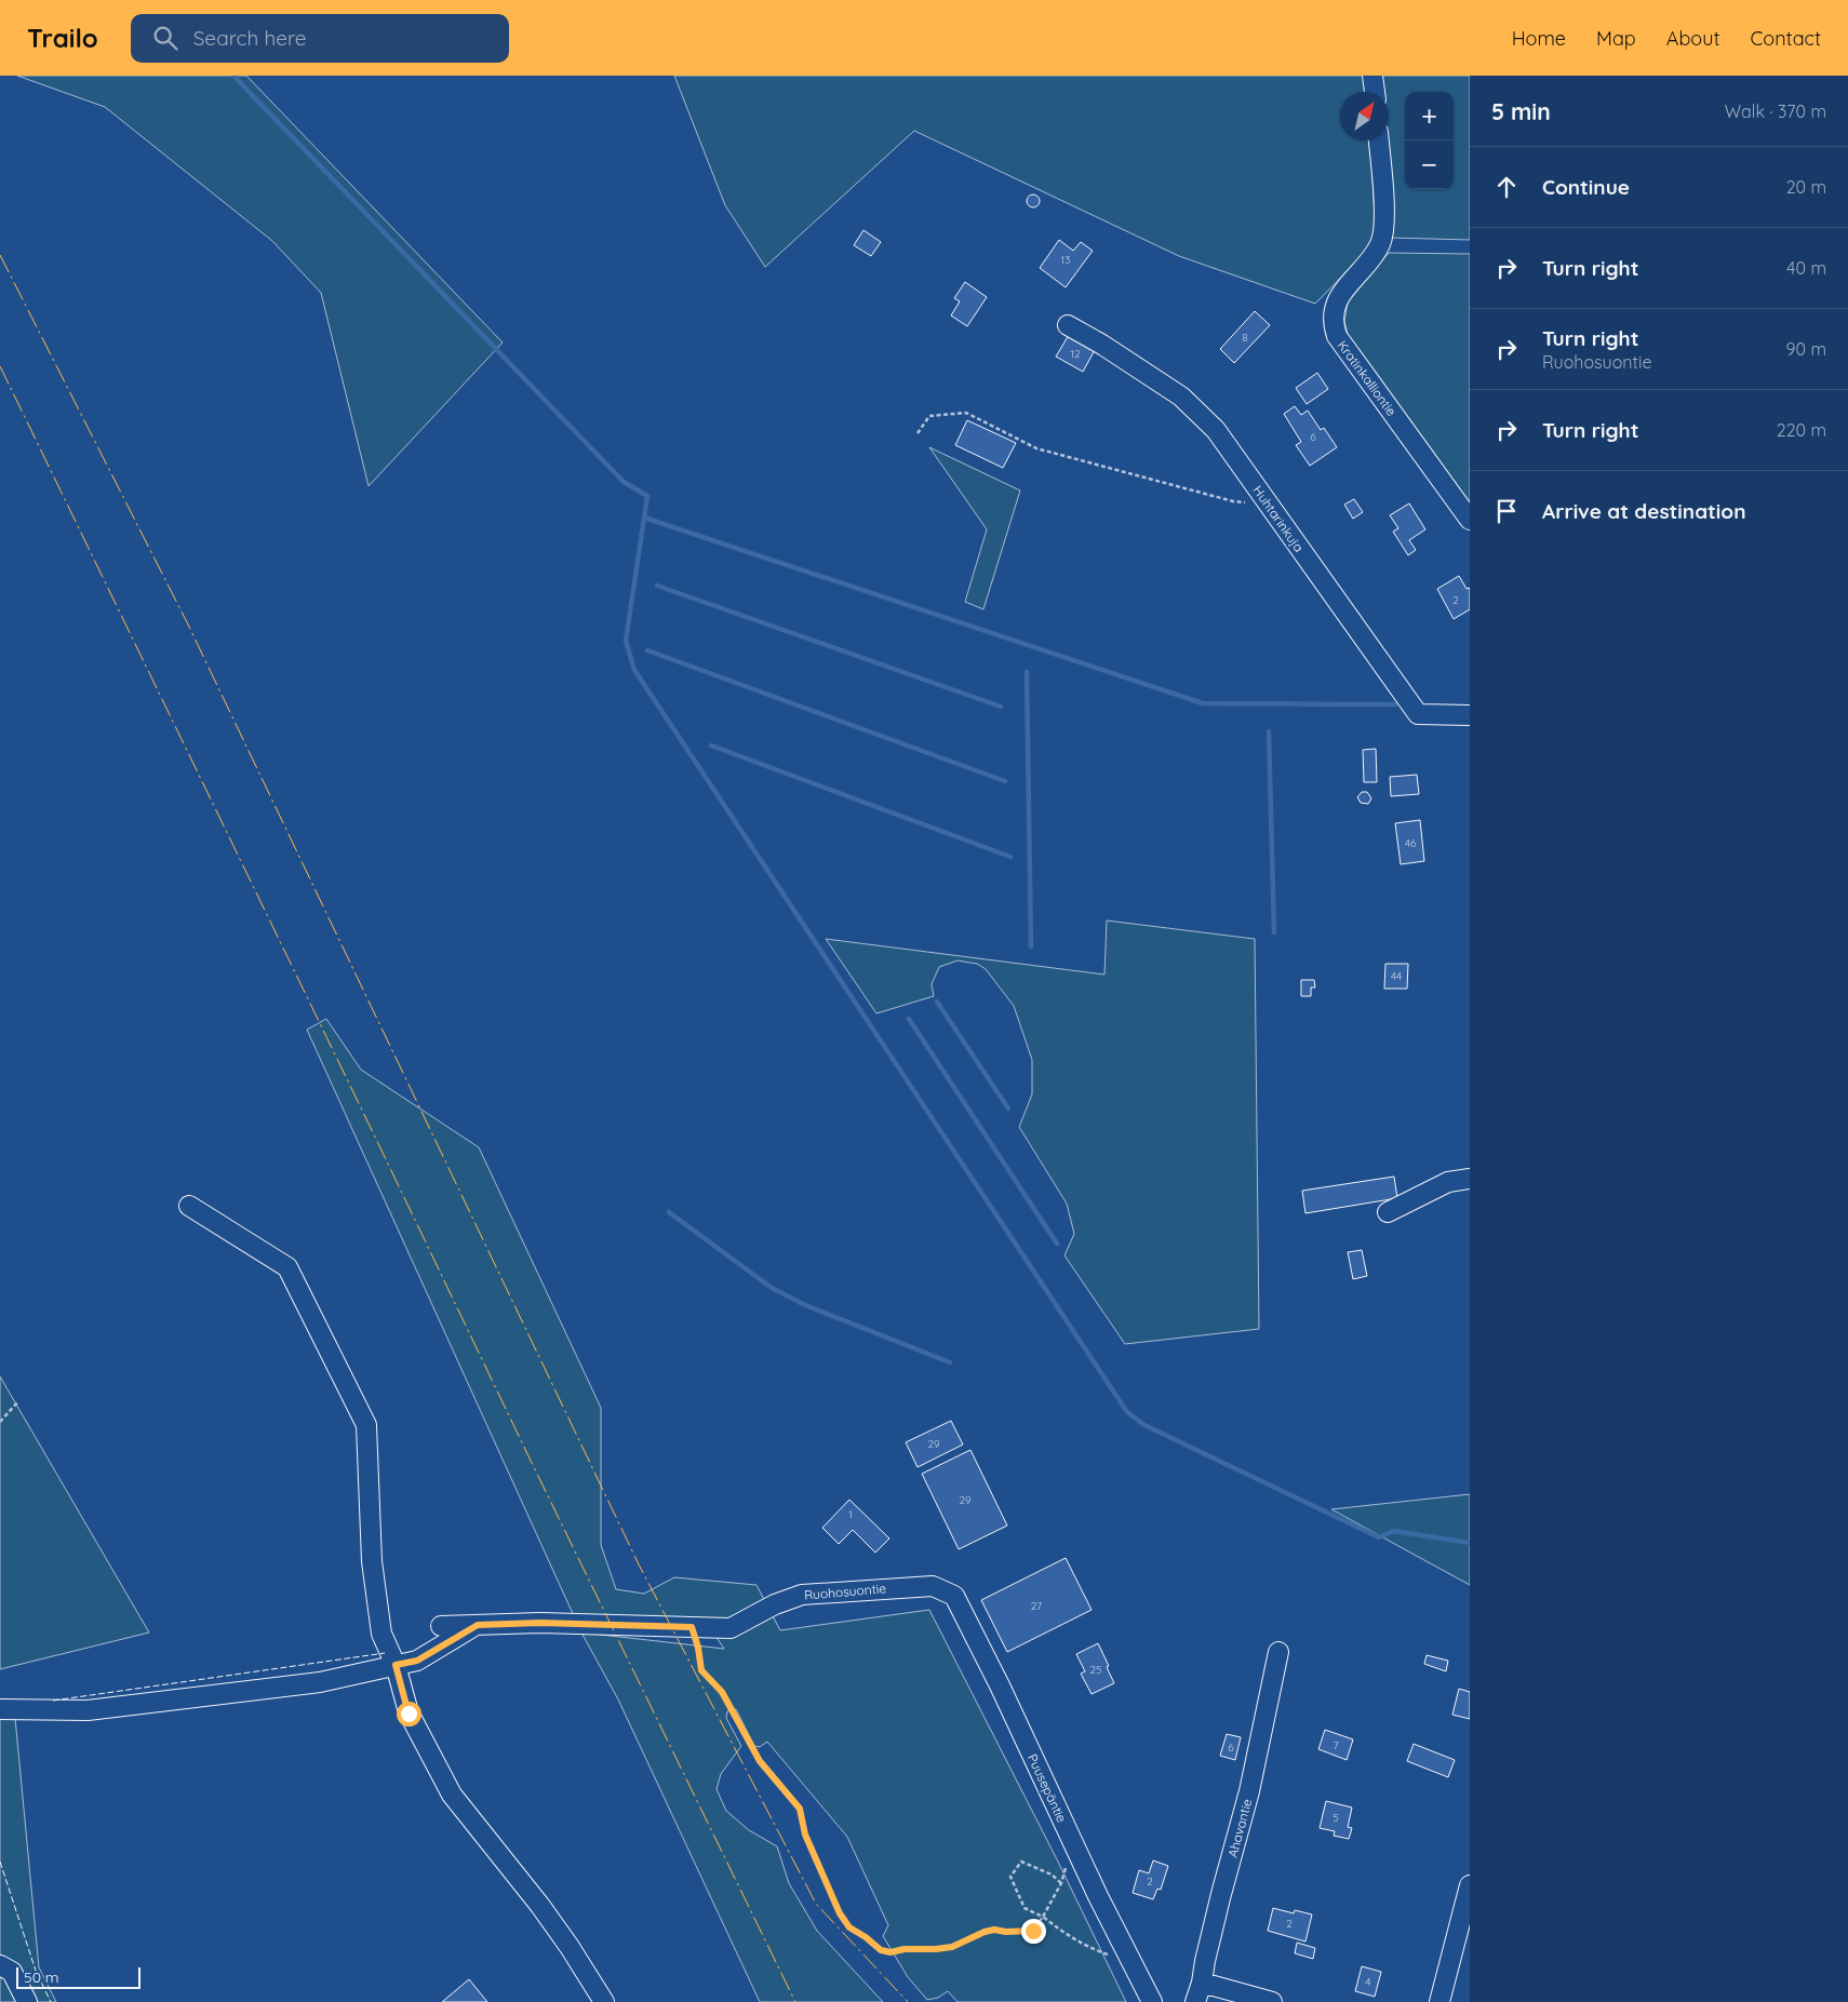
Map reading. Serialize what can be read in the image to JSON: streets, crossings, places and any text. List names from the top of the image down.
{
  "streets": {
    "street": [
      "Kratinkalliontie",
      "Huhtarinkuja",
      "Ruohosuontie",
      "Puusepäntie",
      "Ahavantie"
    ]
  },
  "crossings": [
    ["Ruohosuontie", "Puusepäntie"]
  ],
  "house_numbers": [
    "13",
    "8",
    "12",
    "6",
    "2",
    "46",
    "44",
    "29",
    "29",
    "1",
    "27",
    "25",
    "7",
    "6",
    "5",
    "2",
    "2",
    "4"
  ],
  "scale_bar": "50 m",
  "north": "top right",
  "page": {
    "header": "Trailo",
    "search": "Search here",
    "nav": [
      "Home",
      "Map",
      "About",
      "Contact"
    ],
    "heading": ["5 min", "Walk · 370 m"],
    "map_buttons": ["+", "−"],
    "list": [
      ["Continue", "20 m"],
      ["Turn right", "40 m"],
      ["Turn right", "Ruohosuontie", "90 m"],
      ["Turn right", "220 m"],
      "Arrive at destination"
    ],
    "scale": "50 m"
  }
}
